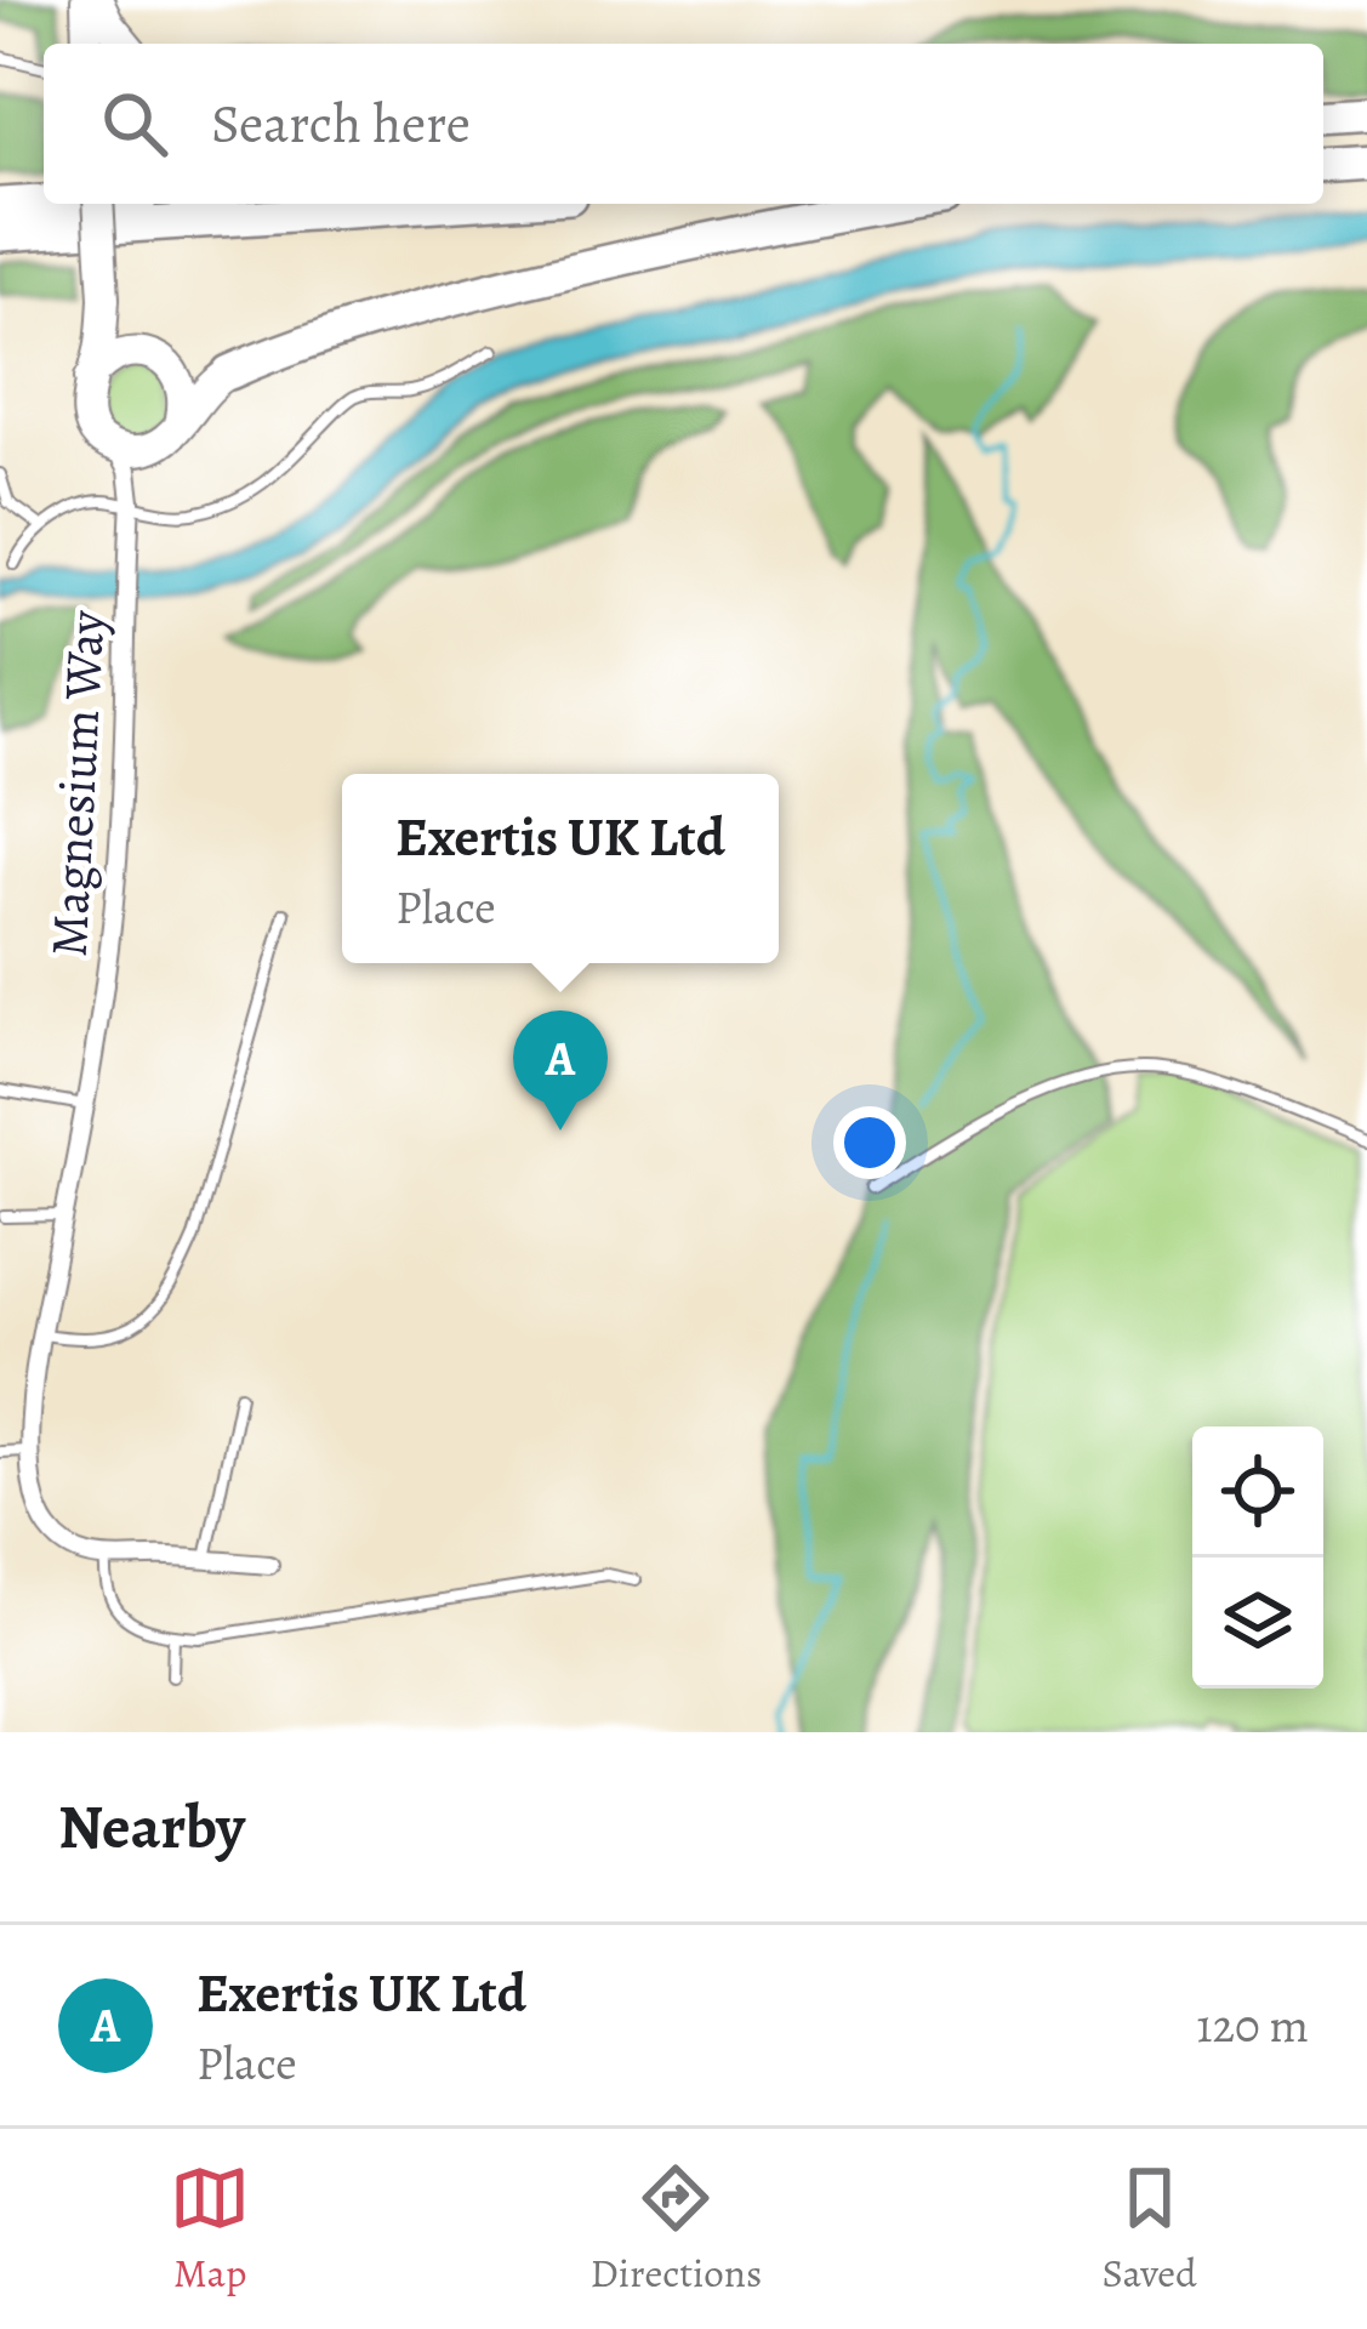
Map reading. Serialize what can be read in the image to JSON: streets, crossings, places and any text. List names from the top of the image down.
{
  "streets": {
    "street": ["Magnesium Way"]
  },
  "page": {
    "search": "Search here",
    "popup": ["Exertis UK Ltd", "Place"],
    "pins": "A",
    "heading": "Nearby",
    "list": [
      {
        "mark": "A",
        "name": "Exertis UK Ltd",
        "note": "Place",
        "value": "120 m"
      }
    ],
    "nav": ["Map", "Directions", "Saved"]
  }
}
